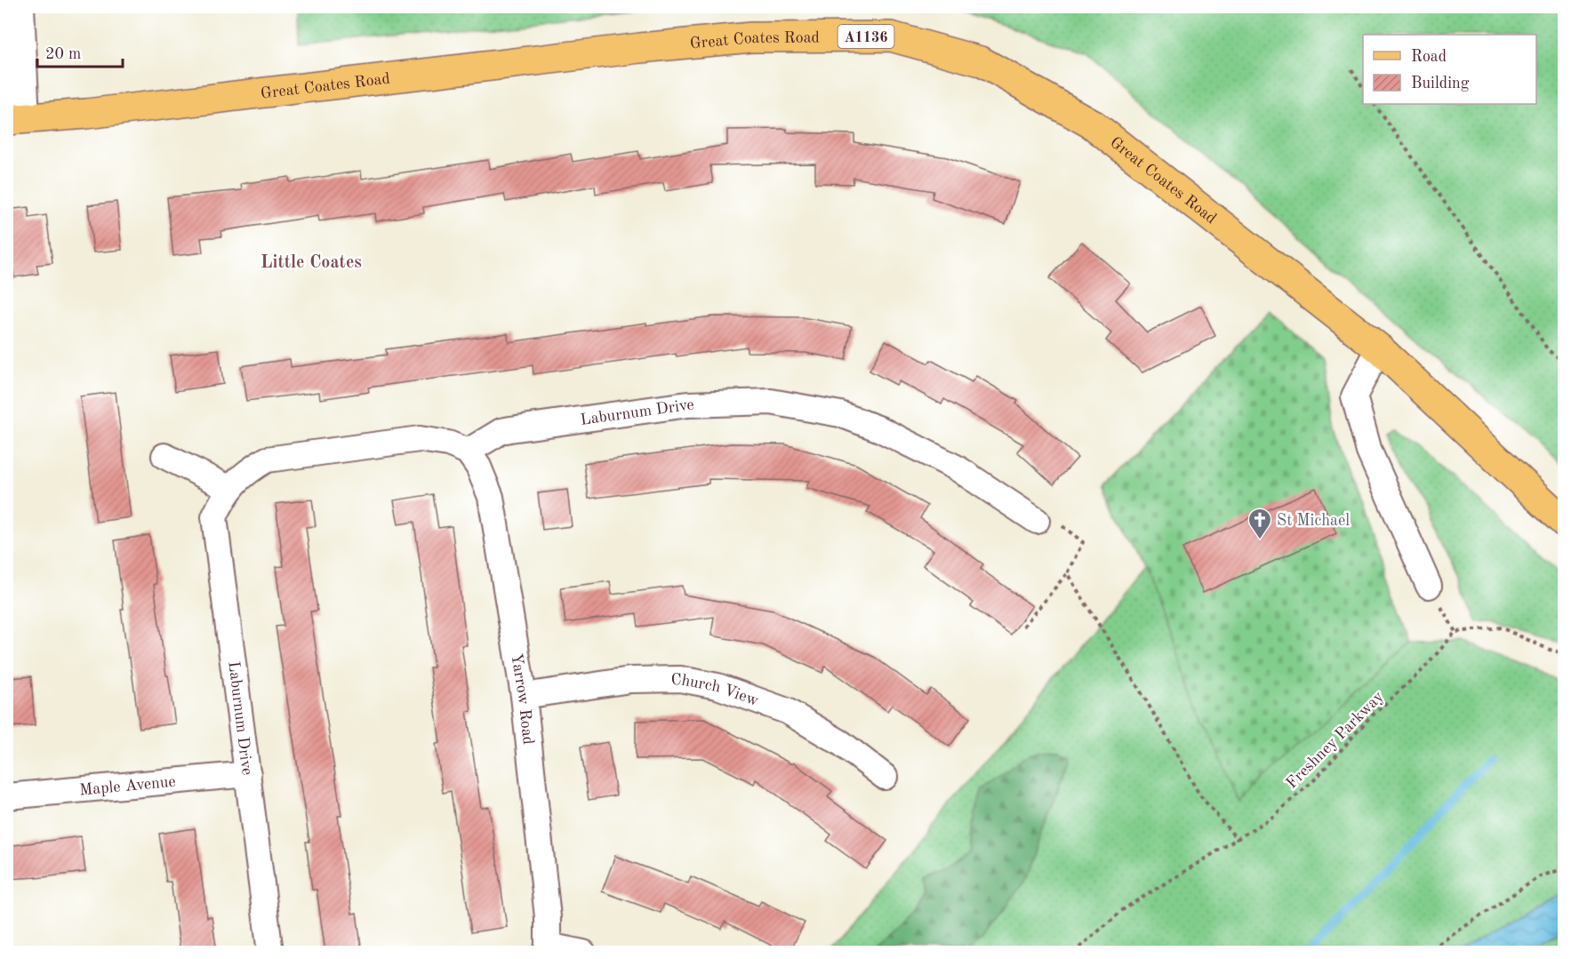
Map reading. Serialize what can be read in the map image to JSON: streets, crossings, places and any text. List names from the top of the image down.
{
  "streets": {
    "main road": ["A1136", "Great Coates Road"],
    "street": [
      "Laburnum Drive",
      "Church View",
      "Yarrow Road",
      "Maple Avenue"
    ],
    "path": ["Freshney Parkway"]
  },
  "crossings": [
    ["Laburnum Drive", "Yarrow Road"],
    ["Laburnum Drive", "Maple Avenue"],
    ["Church View", "Yarrow Road"]
  ],
  "districts": ["Little Coates"],
  "places": {
    "church": ["St Michael"]
  },
  "legend": ["Road", "Building"],
  "scale_bar": "20 m"
}
